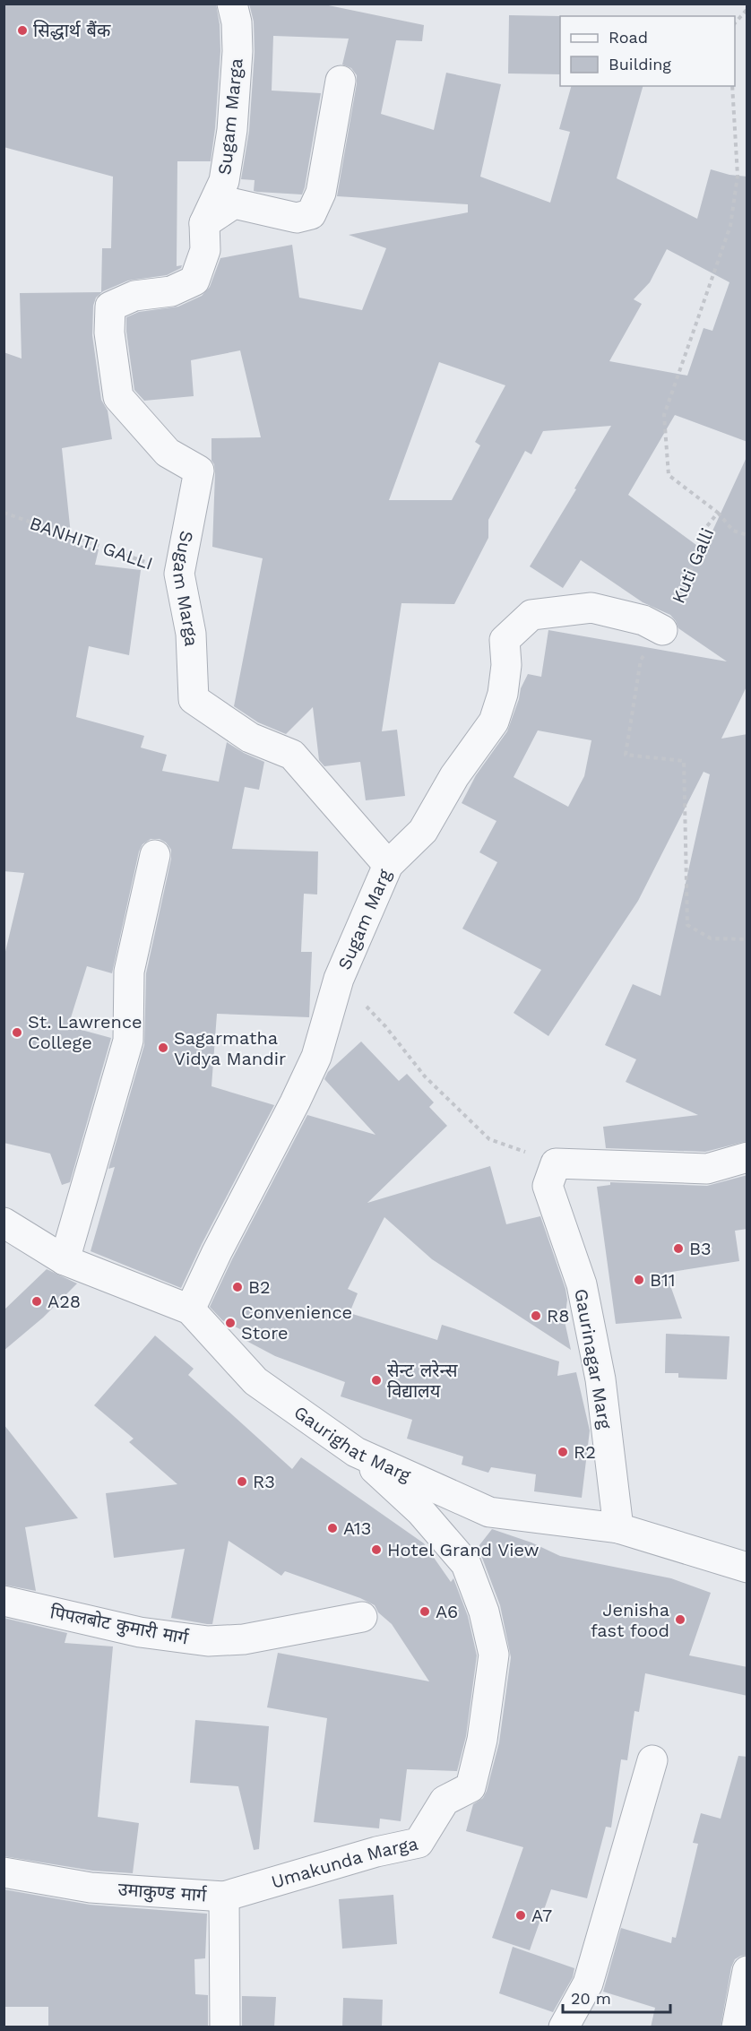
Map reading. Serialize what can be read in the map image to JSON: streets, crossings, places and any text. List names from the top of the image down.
{
  "streets": {
    "street": [
      "Sugam Marga",
      "Sugam Marg",
      "Gaurinagar Marg",
      "Gaurighat Marg",
      "पिपलबोट कुमारी मार्ग",
      "Umakunda Marga",
      "उमाकुण्ड मार्ग"
    ],
    "path": ["BANHITI GALLI", "Kuti Galli"]
  },
  "crossings": [
    ["Sugam Marga", "BANHITI GALLI"],
    ["Sugam Marga", "Sugam Marg"],
    ["Kuti Galli", "Sugam Marg"],
    ["Sugam Marg", "Gaurighat Marg"],
    ["Gaurinagar Marg", "Gaurighat Marg"],
    ["Gaurighat Marg", "Umakunda Marga"],
    ["Umakunda Marga", "उमाकुण्ड मार्ग"]
  ],
  "places": [
    "सिद्धार्थ बैंक",
    "St. Lawrence College",
    "Sagarmatha Vidya Mandir",
    "B3",
    "B11",
    "B2",
    "A28",
    "R8",
    "Convenience Store",
    "सेन्ट लरेन्स विद्यालय",
    "R2",
    "R3",
    "A13",
    "Hotel Grand View",
    "A6",
    "Jenisha fast food",
    "A7"
  ],
  "legend": ["Road", "Building"],
  "scale_bar": "20 m"
}
